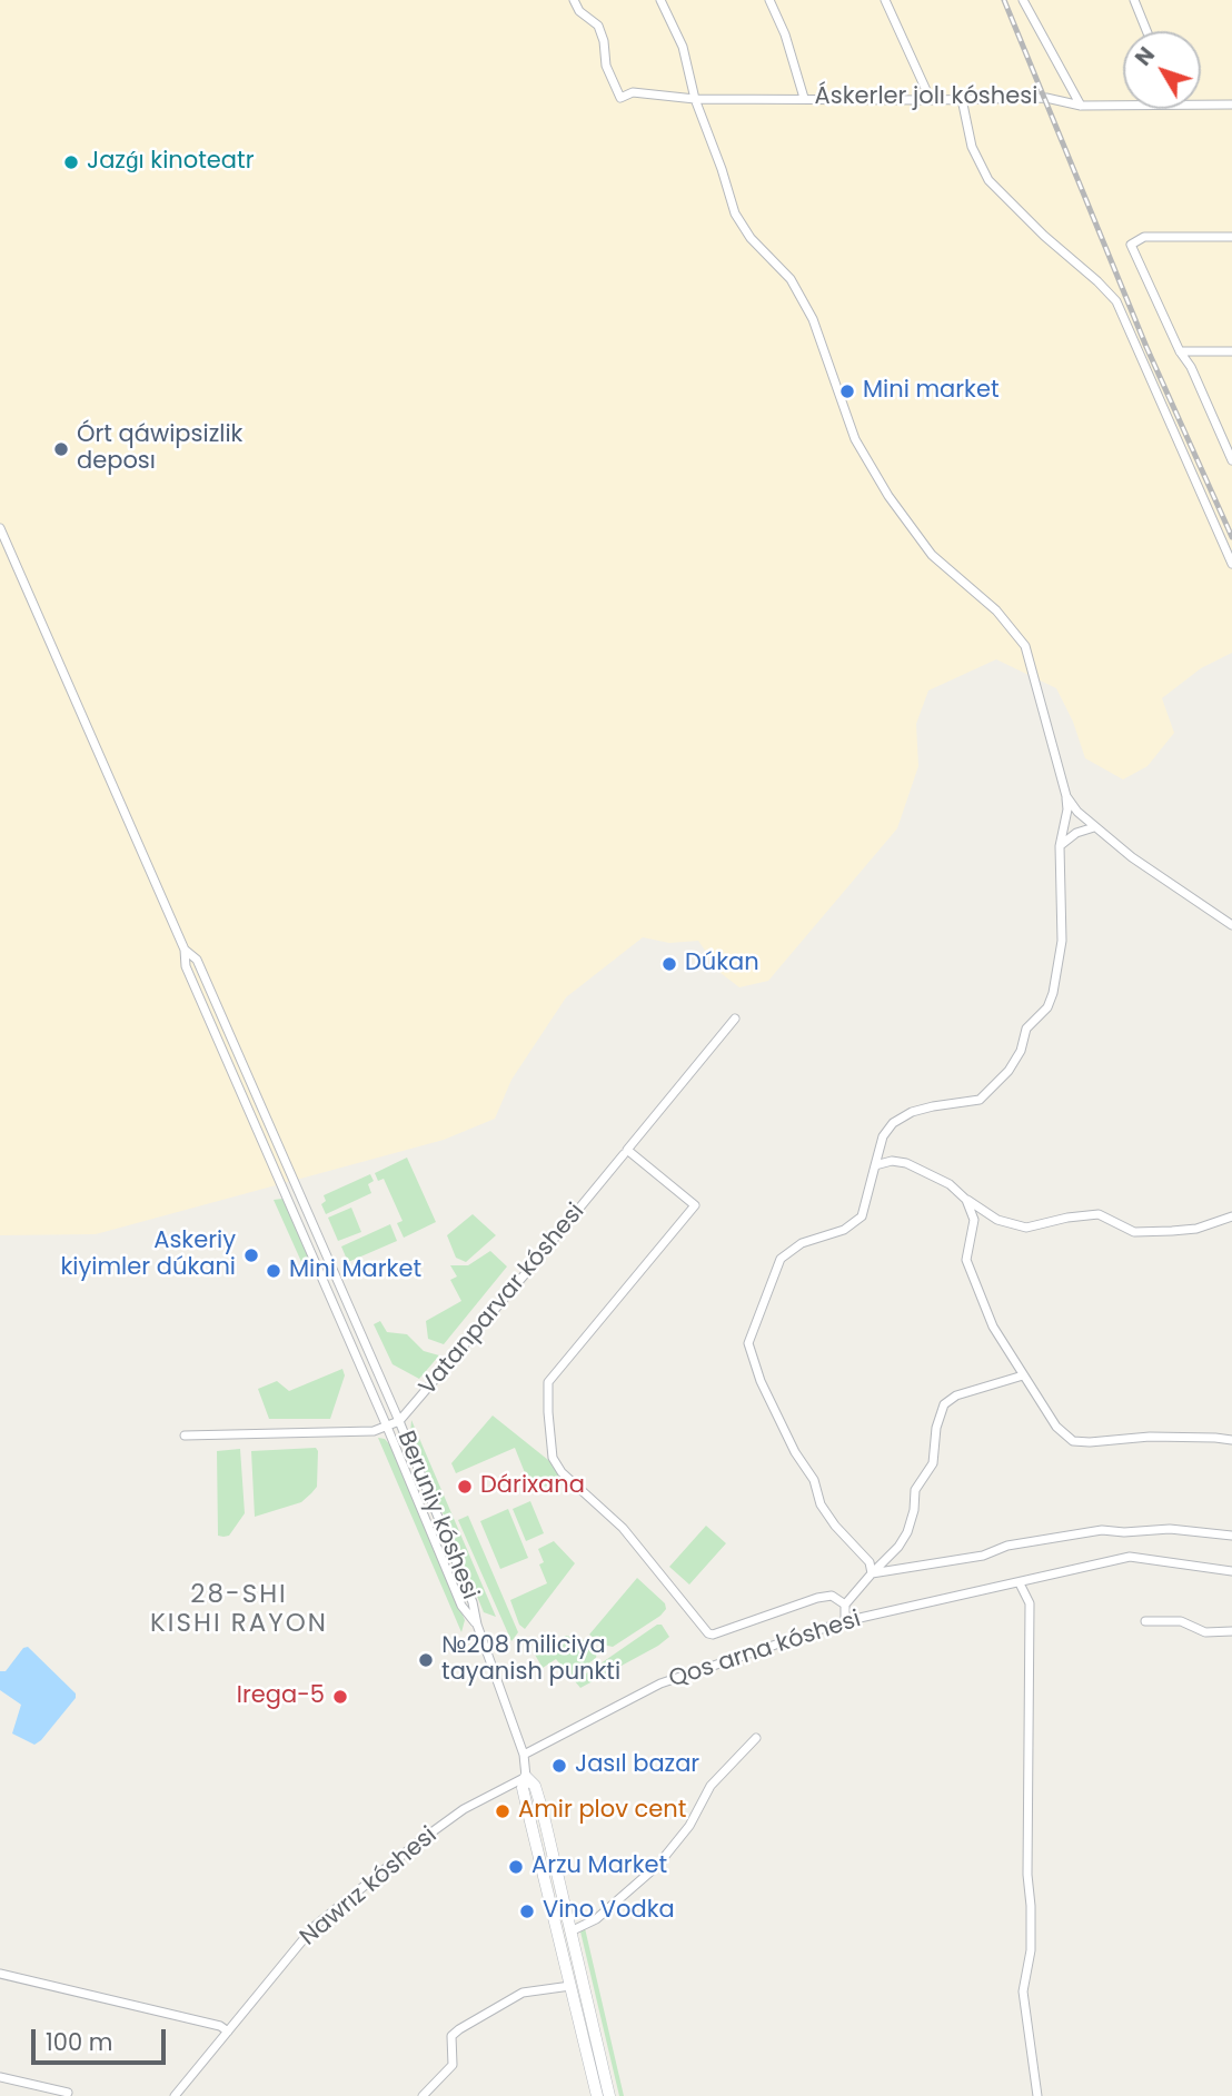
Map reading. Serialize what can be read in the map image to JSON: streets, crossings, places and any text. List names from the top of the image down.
{
  "streets": {
    "street": [
      "Áskerler jolı kóshesi",
      "Vatanparvar kóshesi",
      "Beruniy kóshesi",
      "Qos arna kóshesi",
      "Nawrız kóshesi"
    ]
  },
  "crossings": [
    ["Vatanparvar kóshesi", "Beruniy kóshesi"]
  ],
  "districts": ["28-SHI KISHI RAYON"],
  "places": [
    "Jazǵı kinoteatr",
    "Mini market",
    "Órt qáwipsizlik deposı",
    "Dúkan",
    "Askeriy kiyimler dúkani",
    "Mini Market",
    "Dárixana",
    "№208 miliciya tayanish punkti",
    "Irega-5",
    "Jasıl bazar",
    "Amir plov cent",
    "Arzu Market",
    "Vino Vodka"
  ],
  "scale_bar": "100 m",
  "north": "top left"
}
